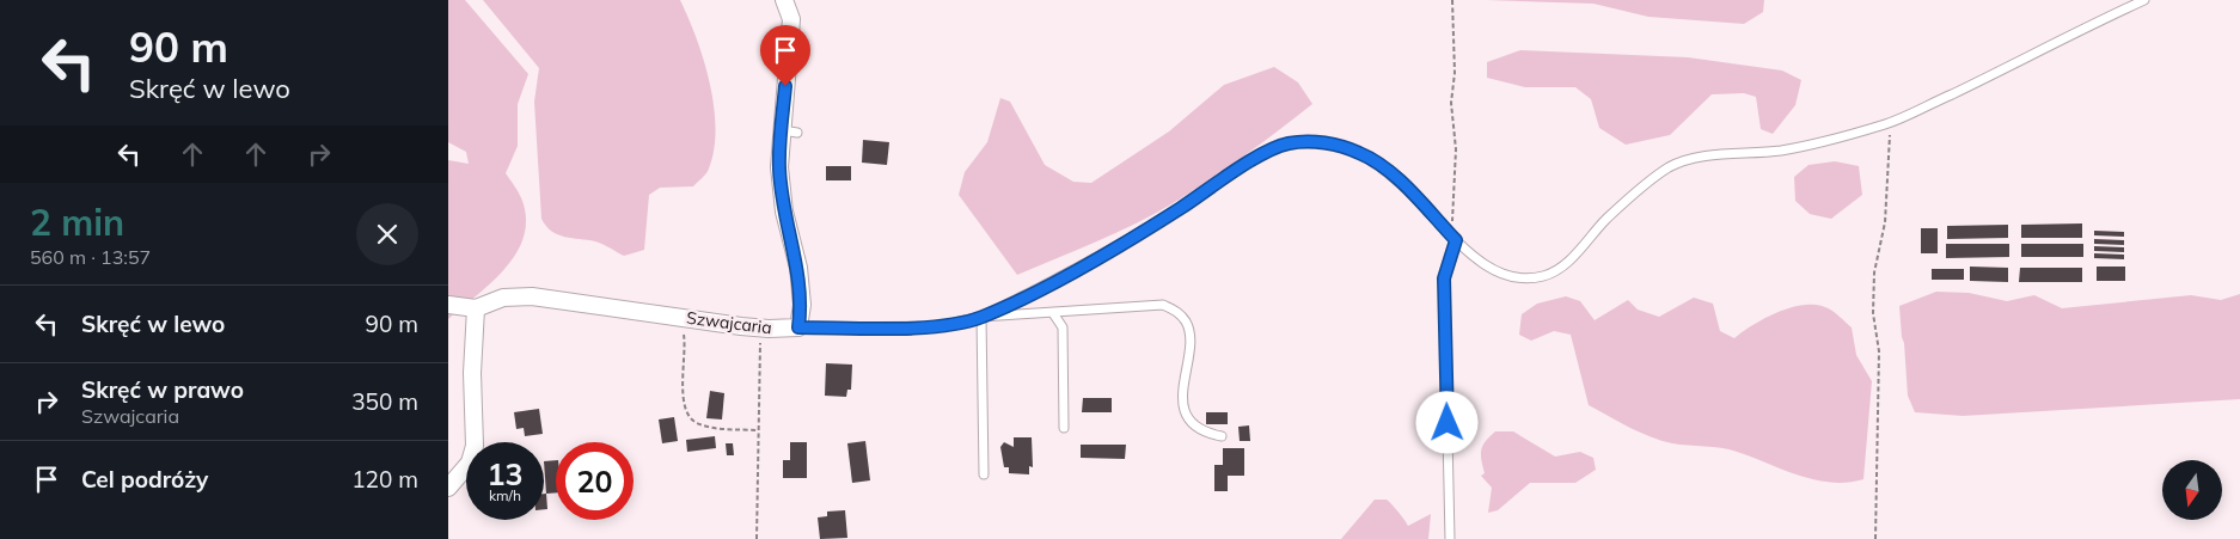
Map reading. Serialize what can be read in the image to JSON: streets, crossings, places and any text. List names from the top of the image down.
{
  "streets": {
    "street": ["Szwajcaria"]
  },
  "north": "bottom",
  "page": {
    "turn": ["90 m", "Skręć w lewo"],
    "heading": ["2 min", "560 m · 13:57"],
    "list": [
      {
        "name": "Skręć w lewo",
        "value": "90 m"
      },
      {
        "name": "Skręć w prawo",
        "note": "Szwajcaria",
        "value": "350 m"
      },
      {
        "name": "Cel podróży",
        "value": "120 m"
      }
    ],
    "speed": "13 km/h",
    "limit": "20"
  }
}
